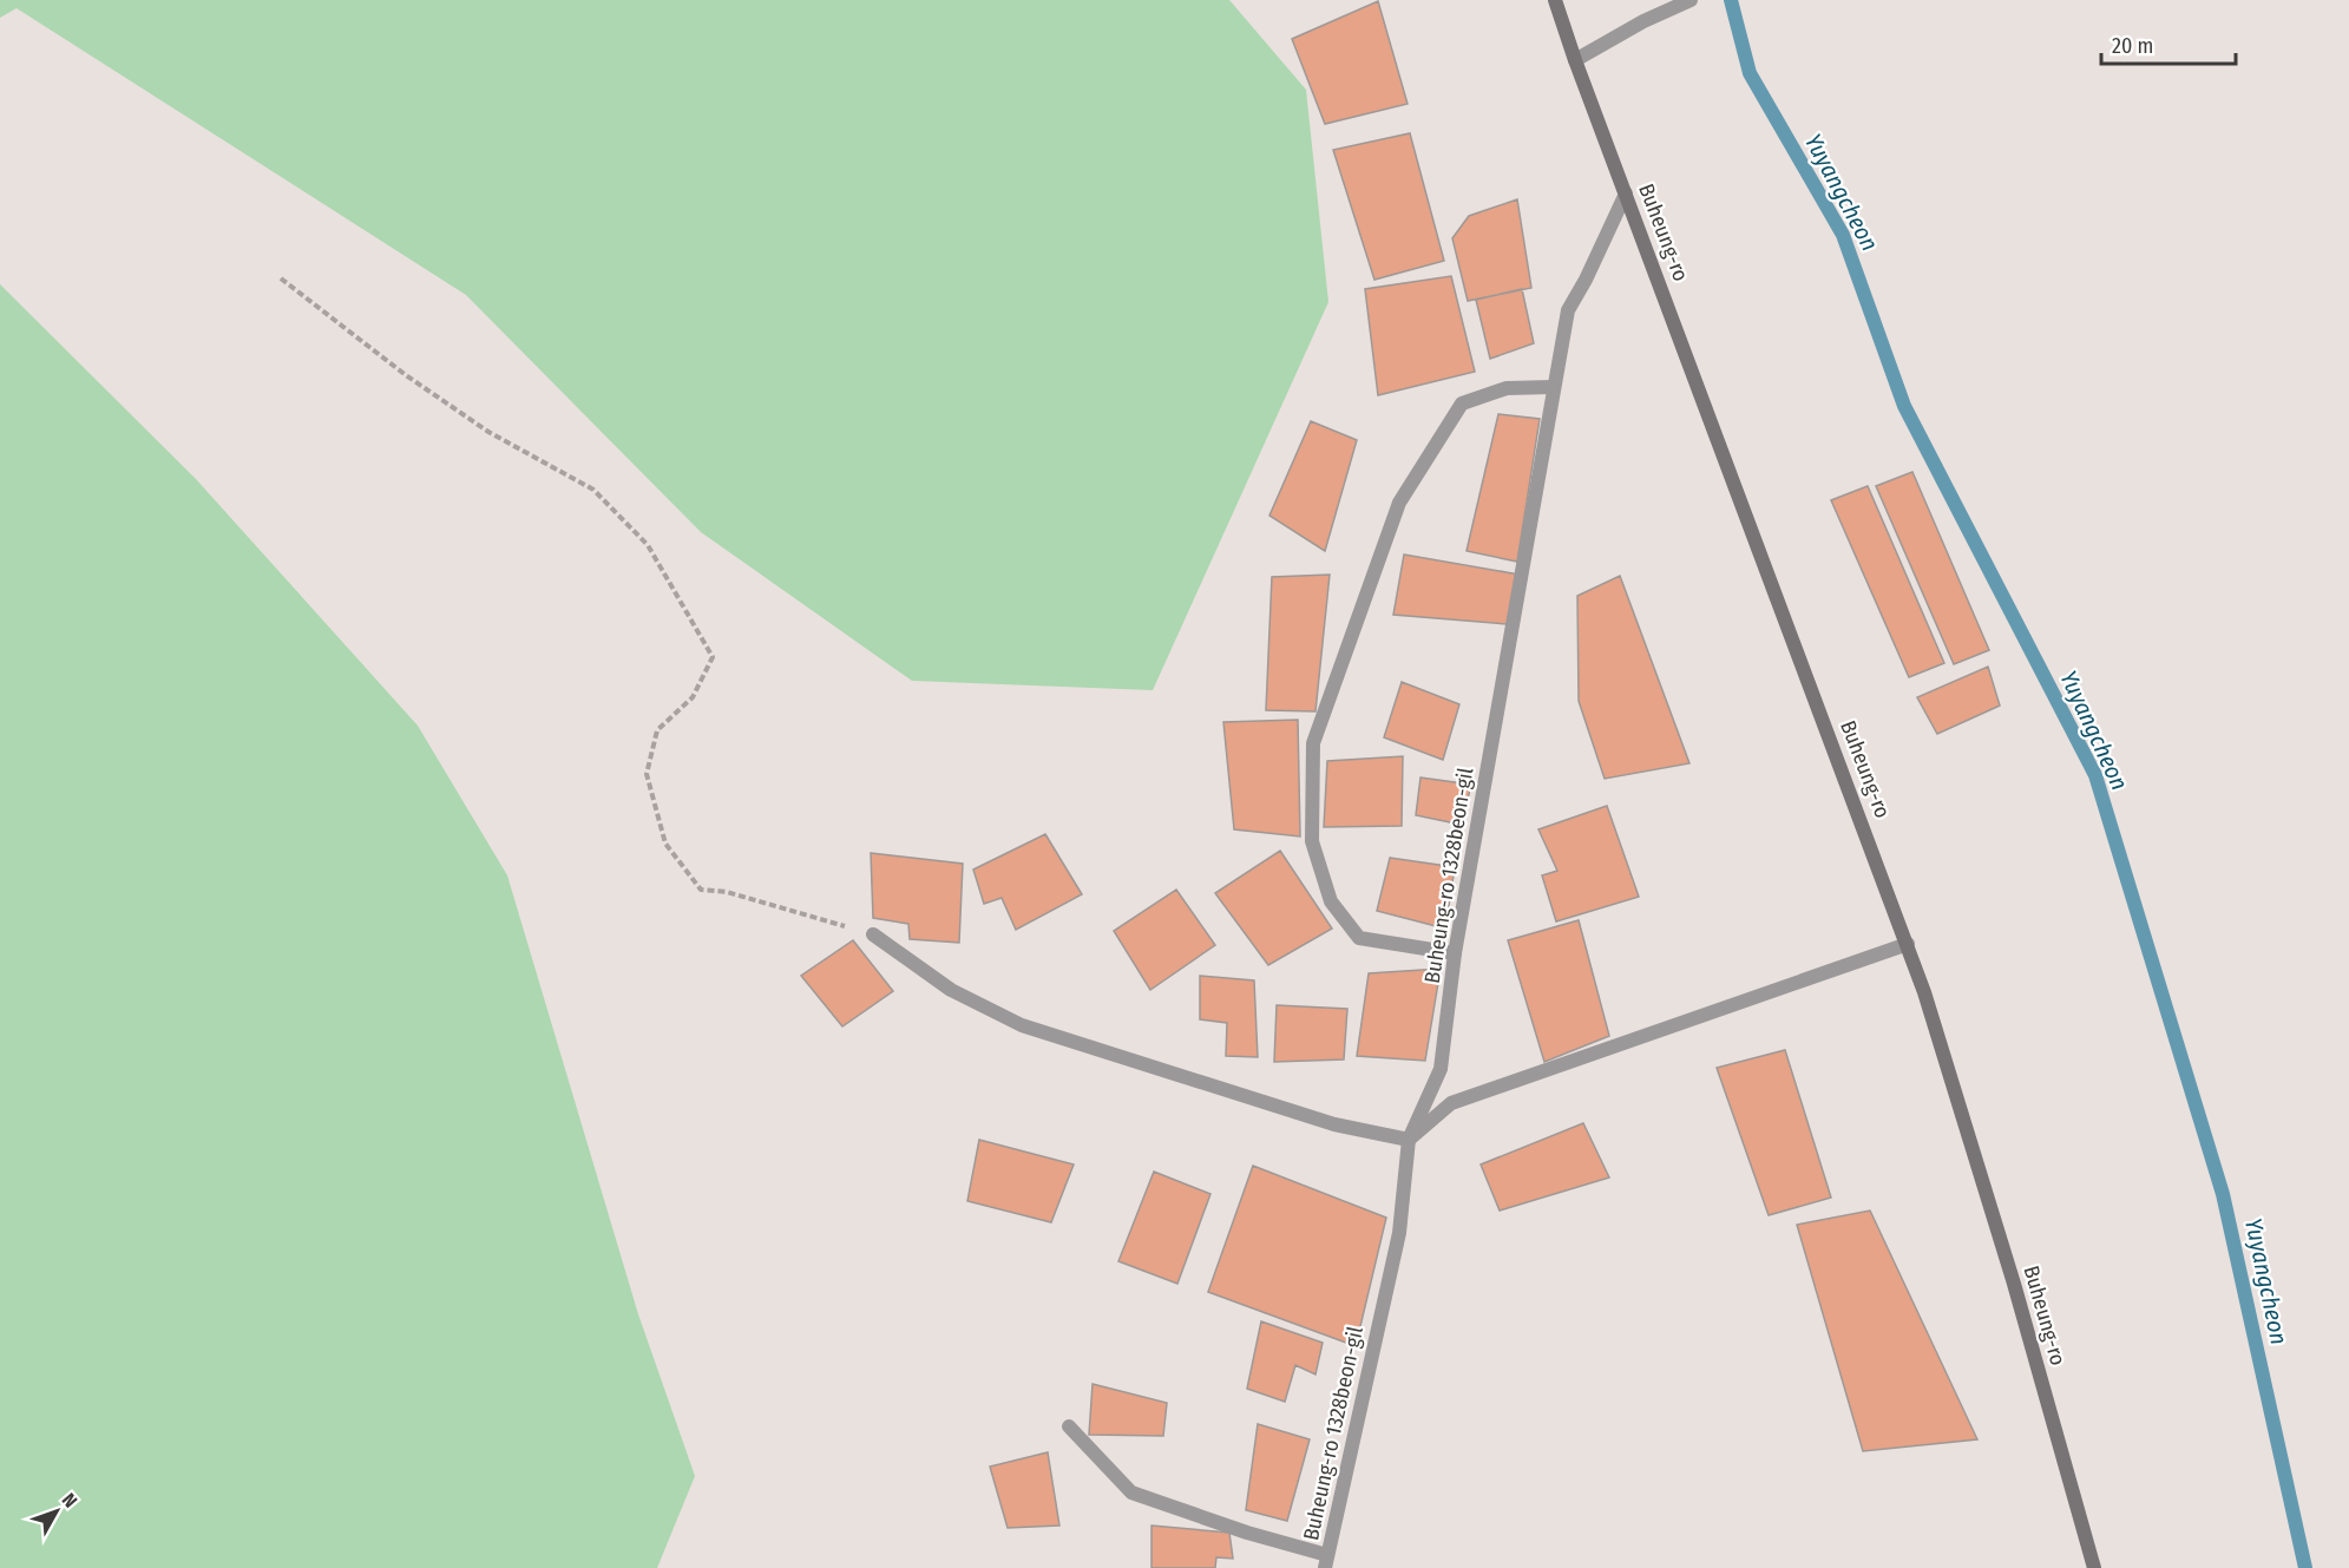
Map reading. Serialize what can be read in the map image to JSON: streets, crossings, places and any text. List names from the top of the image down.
{
  "streets": {
    "main road": ["Buheung-ro"],
    "street": ["Buheung-ro 1328beon-gil"]
  },
  "crossings": [
    ["Buheung-ro", "Buheung-ro 1328beon-gil"]
  ],
  "water": ["Yuyangcheon"],
  "scale_bar": "20 m",
  "north": "top right"
}
